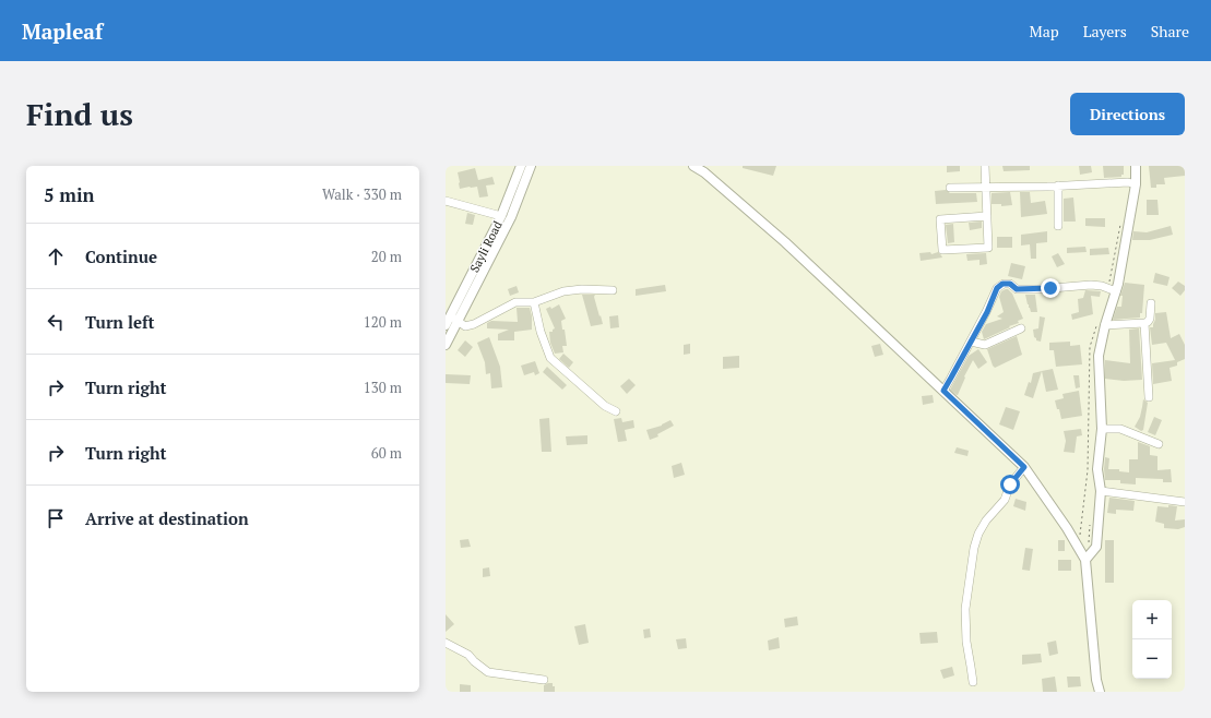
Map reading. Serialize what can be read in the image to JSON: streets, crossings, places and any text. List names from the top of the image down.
{
  "streets": {
    "main road": ["Sayli Road"]
  },
  "page": {
    "header": "Mapleaf",
    "nav": ["Map", "Layers", "Share"],
    "buttons": "Directions",
    "title": "Find us",
    "heading": ["5 min", "Walk · 330 m"],
    "list": [
      ["Continue", "20 m"],
      ["Turn left", "120 m"],
      ["Turn right", "130 m"],
      ["Turn right", "60 m"],
      "Arrive at destination"
    ],
    "map_buttons": ["+", "−"]
  }
}
